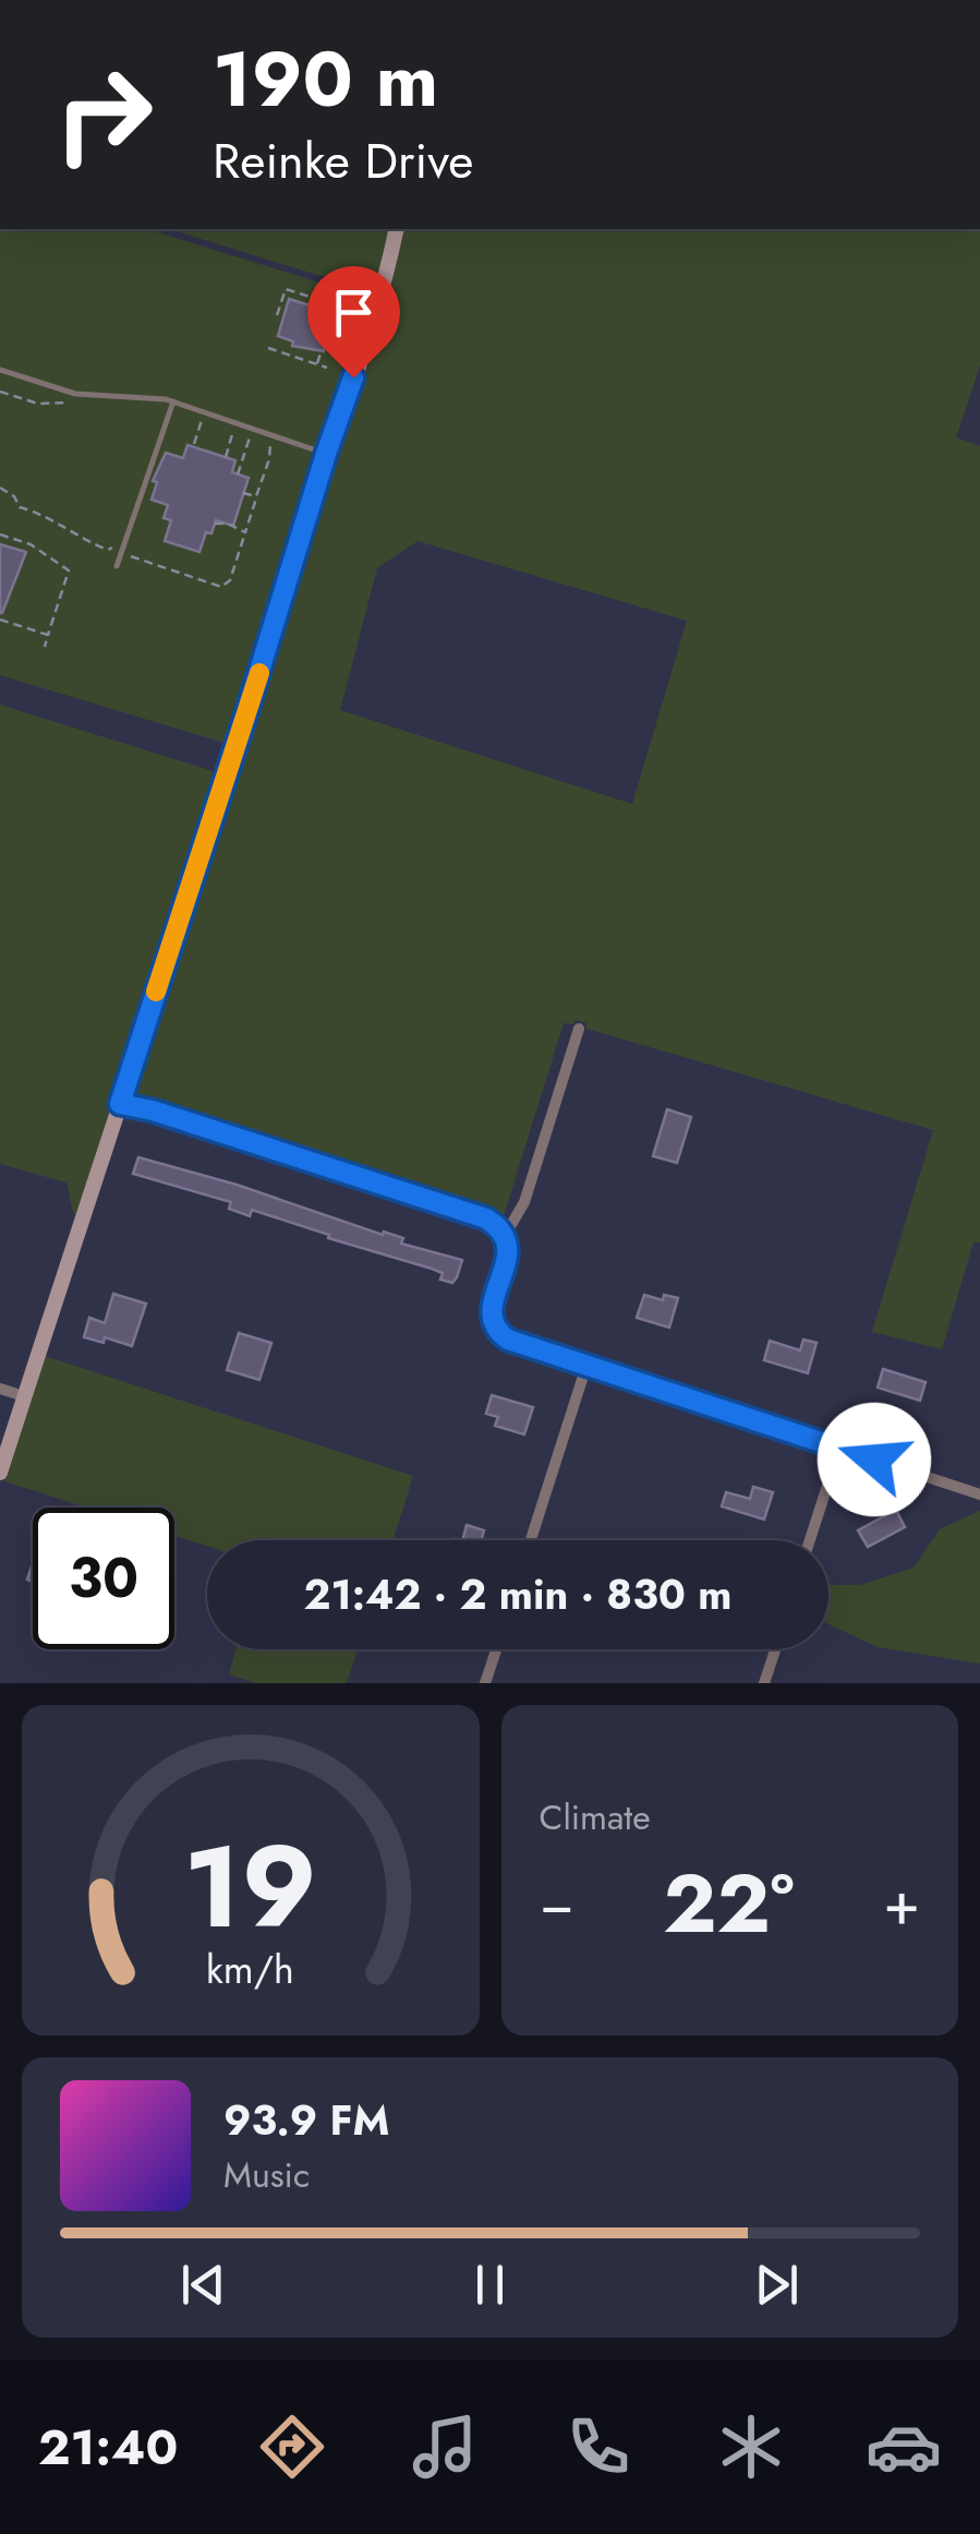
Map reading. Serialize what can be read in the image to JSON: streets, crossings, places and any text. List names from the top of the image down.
{
  "page": {
    "turn": ["190 m", "Reinke Drive"],
    "limit": "30",
    "trip": "21:42 · 2 min · 830 m",
    "tile": "Climate",
    "heat": ["−", "22°", "+"],
    "song": ["93.9 FM", "Music"],
    "tabs": "21:40",
    "gauge": ["19", "km/h"]
  }
}
